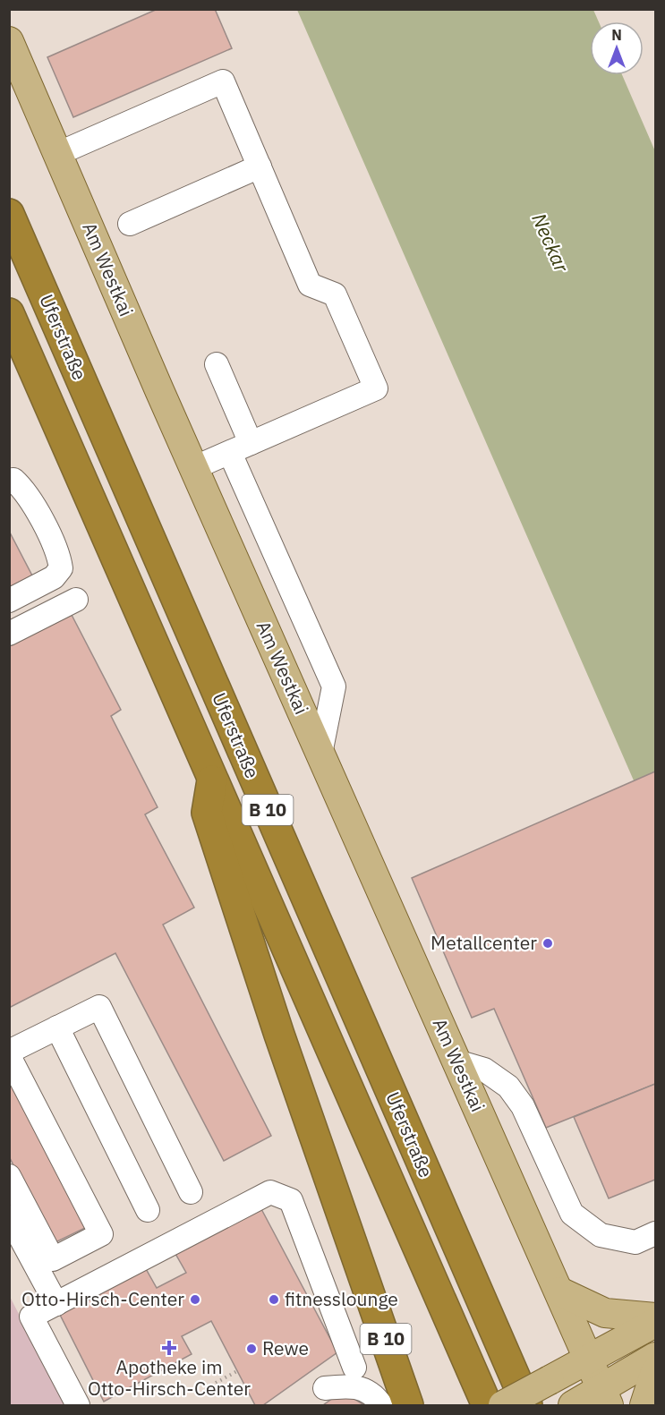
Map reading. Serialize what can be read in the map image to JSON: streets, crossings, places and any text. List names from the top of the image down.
{
  "streets": {
    "highway": ["Uferstraße", "B 10"],
    "main road": ["Am Westkai"]
  },
  "crossings": [
    ["Uferstraße", "B 10"]
  ],
  "water": ["Neckar"],
  "places": {
    "other": [
      "Metallcenter",
      "Otto-Hirsch-Center",
      "fitnesslounge",
      "Rewe"
    ],
    "health": ["Apotheke im Otto-Hirsch-Center"]
  },
  "north": "top"
}
